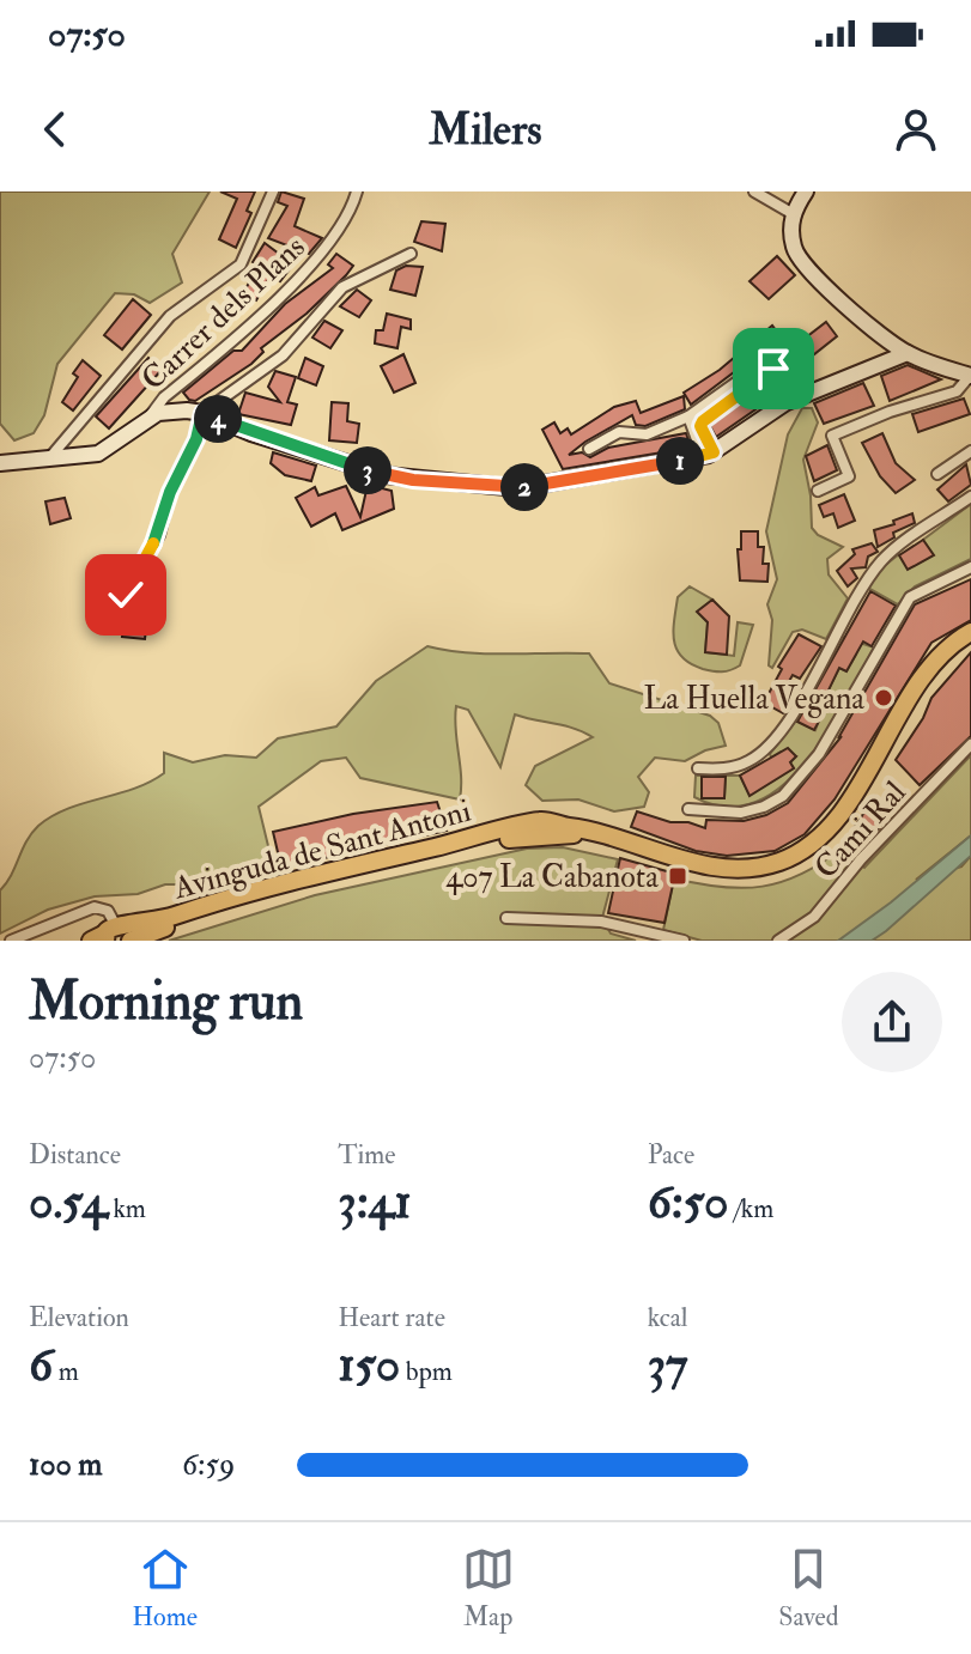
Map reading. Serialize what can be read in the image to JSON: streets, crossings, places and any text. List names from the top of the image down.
{
  "streets": {
    "main road": ["Avinguda de Sant Antoni"],
    "street": ["Carrer dels Plans", "Cami Ral"]
  },
  "places": {
    "other": ["La Huella Vegana"],
    "transit": ["407 La Cabanota"]
  },
  "page": {
    "status": "07:50",
    "header": "Milers",
    "pins": [
      "4",
      "1",
      "3",
      "2"
    ],
    "heading": ["Morning run", "07:50"],
    "stats": [
      ["Distance", "0.54 km"],
      ["Time", "3:41"],
      ["Pace", "6:50 /km"],
      ["Elevation", "6 m"],
      ["Heart rate", "150 bpm"],
      ["kcal", "37"]
    ],
    "list": [
      {
        "name": "100 m",
        "note": "6:59"
      }
    ],
    "tabs": ["Home", "Map", "Saved"]
  }
}
